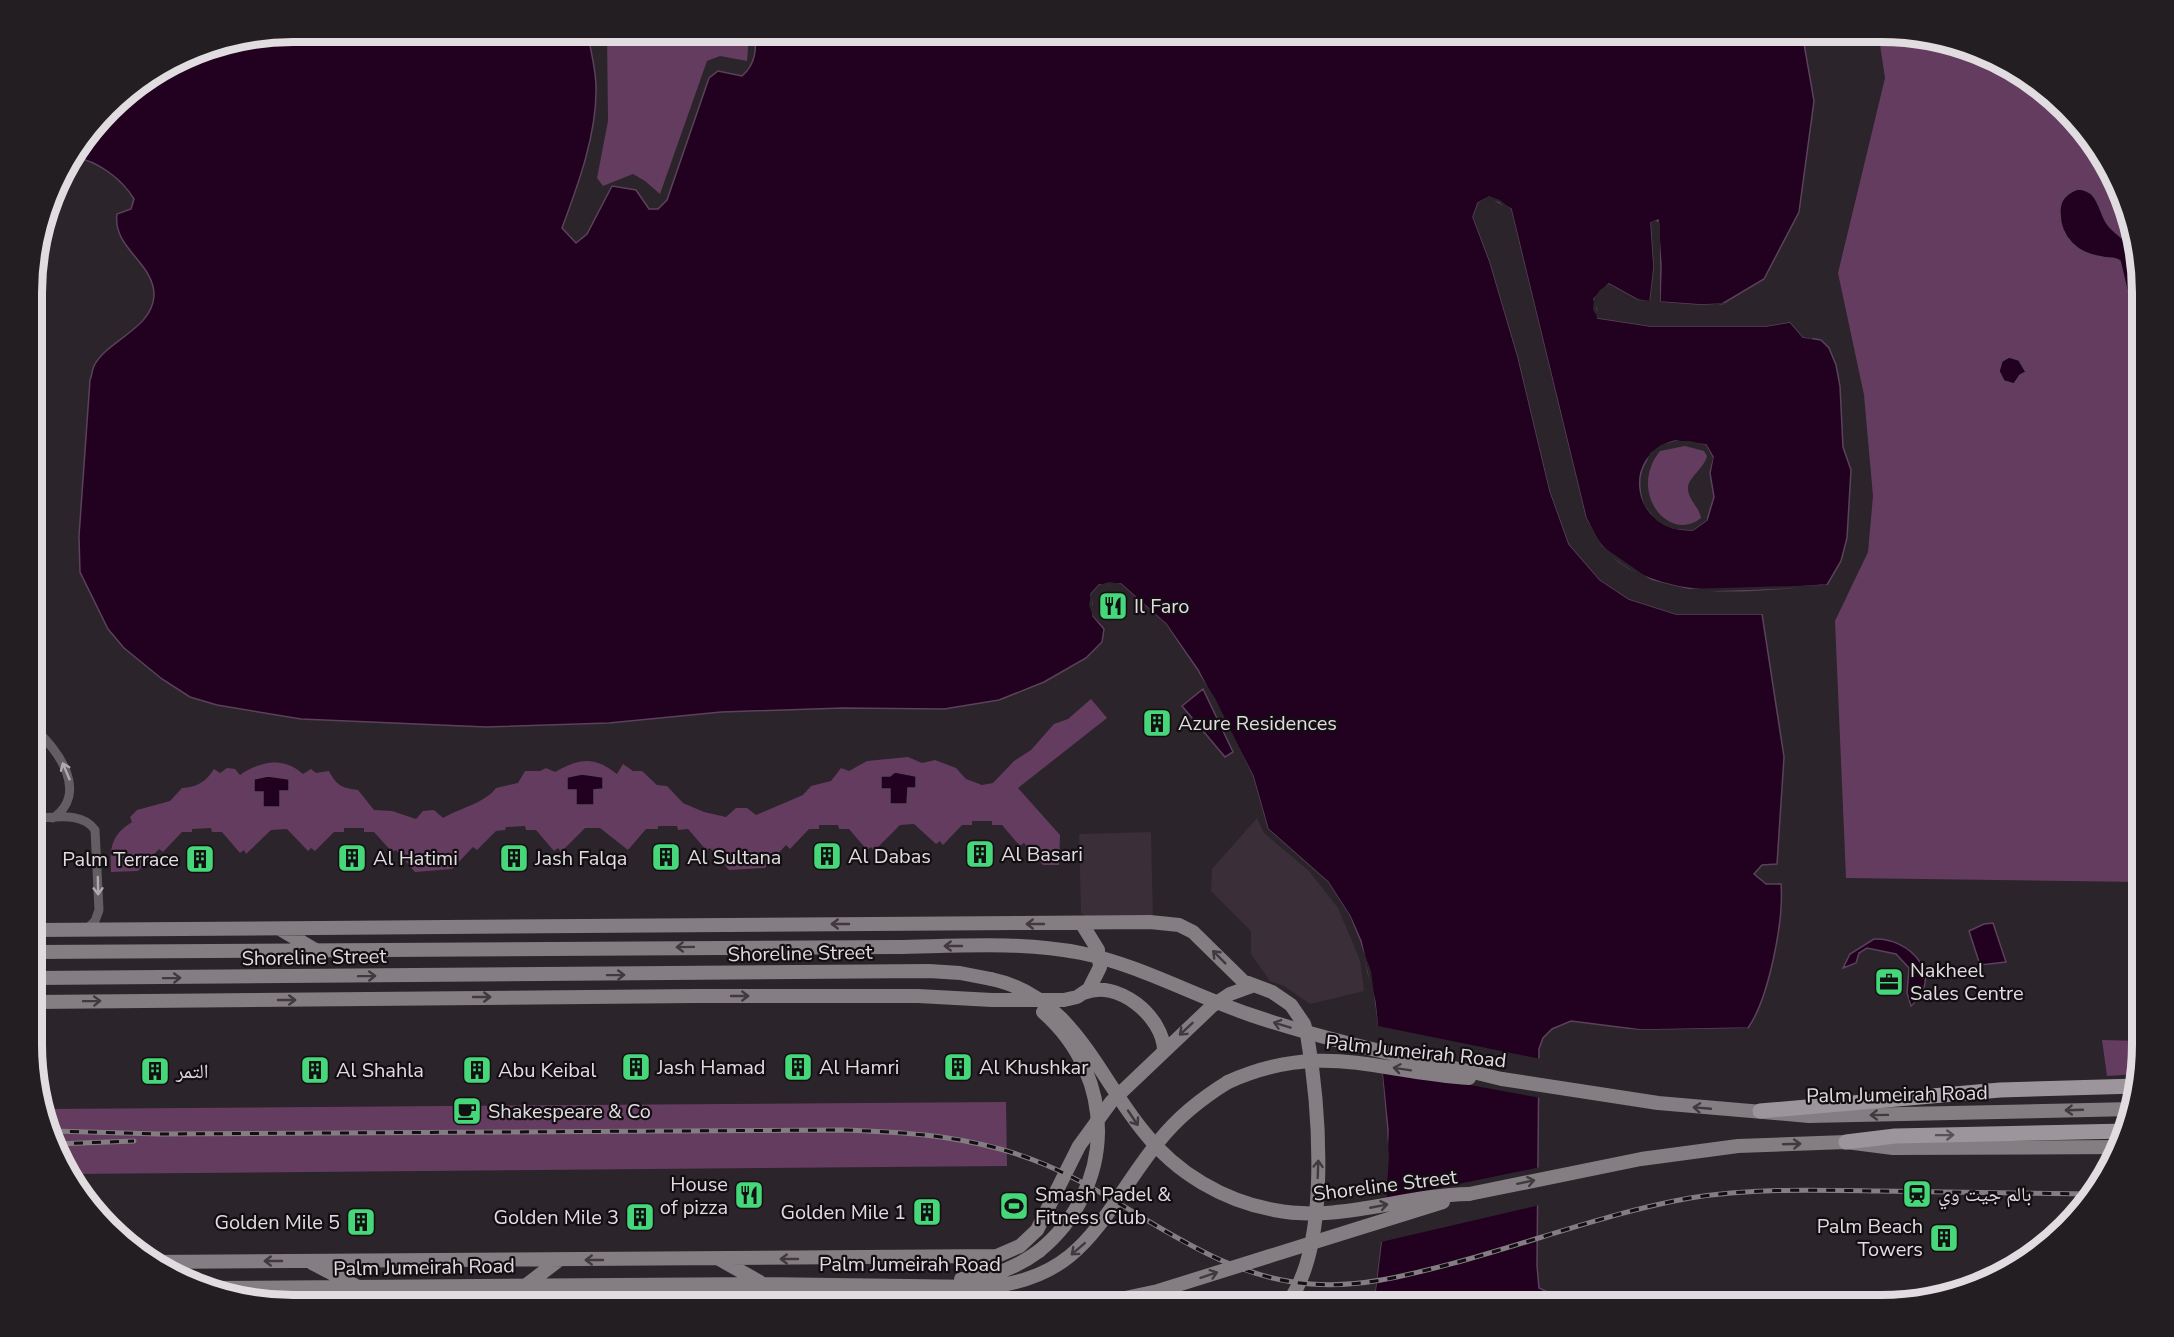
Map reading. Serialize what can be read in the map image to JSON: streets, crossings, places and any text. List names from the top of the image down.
{
  "streets": {
    "main road": ["Shoreline Street", "Palm Jumeirah Road"]
  },
  "crossings": [
    ["Shoreline Street", "Palm Jumeirah Road"]
  ],
  "places": {
    "restaurant": ["Il Faro", "House of pizza"],
    "building": [
      "Azure Residences",
      "Al Basari",
      "Al Dabas",
      "Al Sultana",
      "Al Hatimi",
      "Jash Falqa",
      "Palm Terrace",
      "Jash Hamad",
      "Al Hamri",
      "Al Khushkar",
      "Al Shahla",
      "Abu Keibal",
      "التمر",
      "Golden Mile 1",
      "Golden Mile 3",
      "Golden Mile 5",
      "Palm Beach Towers"
    ],
    "office": ["Nakheel Sales Centre"],
    "cafe": ["Shakespeare & Co"],
    "station": ["بالم جيت وي"],
    "sports": ["Smash Padel & Fitness Club"]
  }
}
